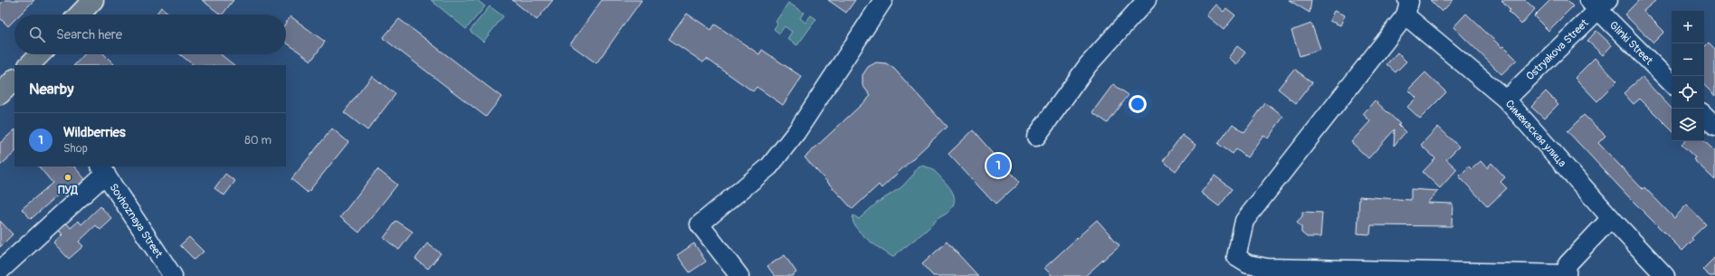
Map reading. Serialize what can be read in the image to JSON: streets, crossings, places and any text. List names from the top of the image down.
{
  "streets": {
    "street": [
      "Glinki Street",
      "Ostryakova Street",
      "Симеизская улица",
      "Sovhoznaya Street"
    ]
  },
  "crossings": [
    ["Glinki Street", "Ostryakova Street"],
    ["Ostryakova Street", "Симеизская улица"]
  ],
  "places": ["ПУД"],
  "page": {
    "map_buttons": ["+", "−"],
    "search": "Search here",
    "heading": "Nearby",
    "list": [
      {
        "mark": "1",
        "name": "Wildberries",
        "note": "Shop",
        "value": "80 m"
      }
    ],
    "pins": "1"
  }
}
